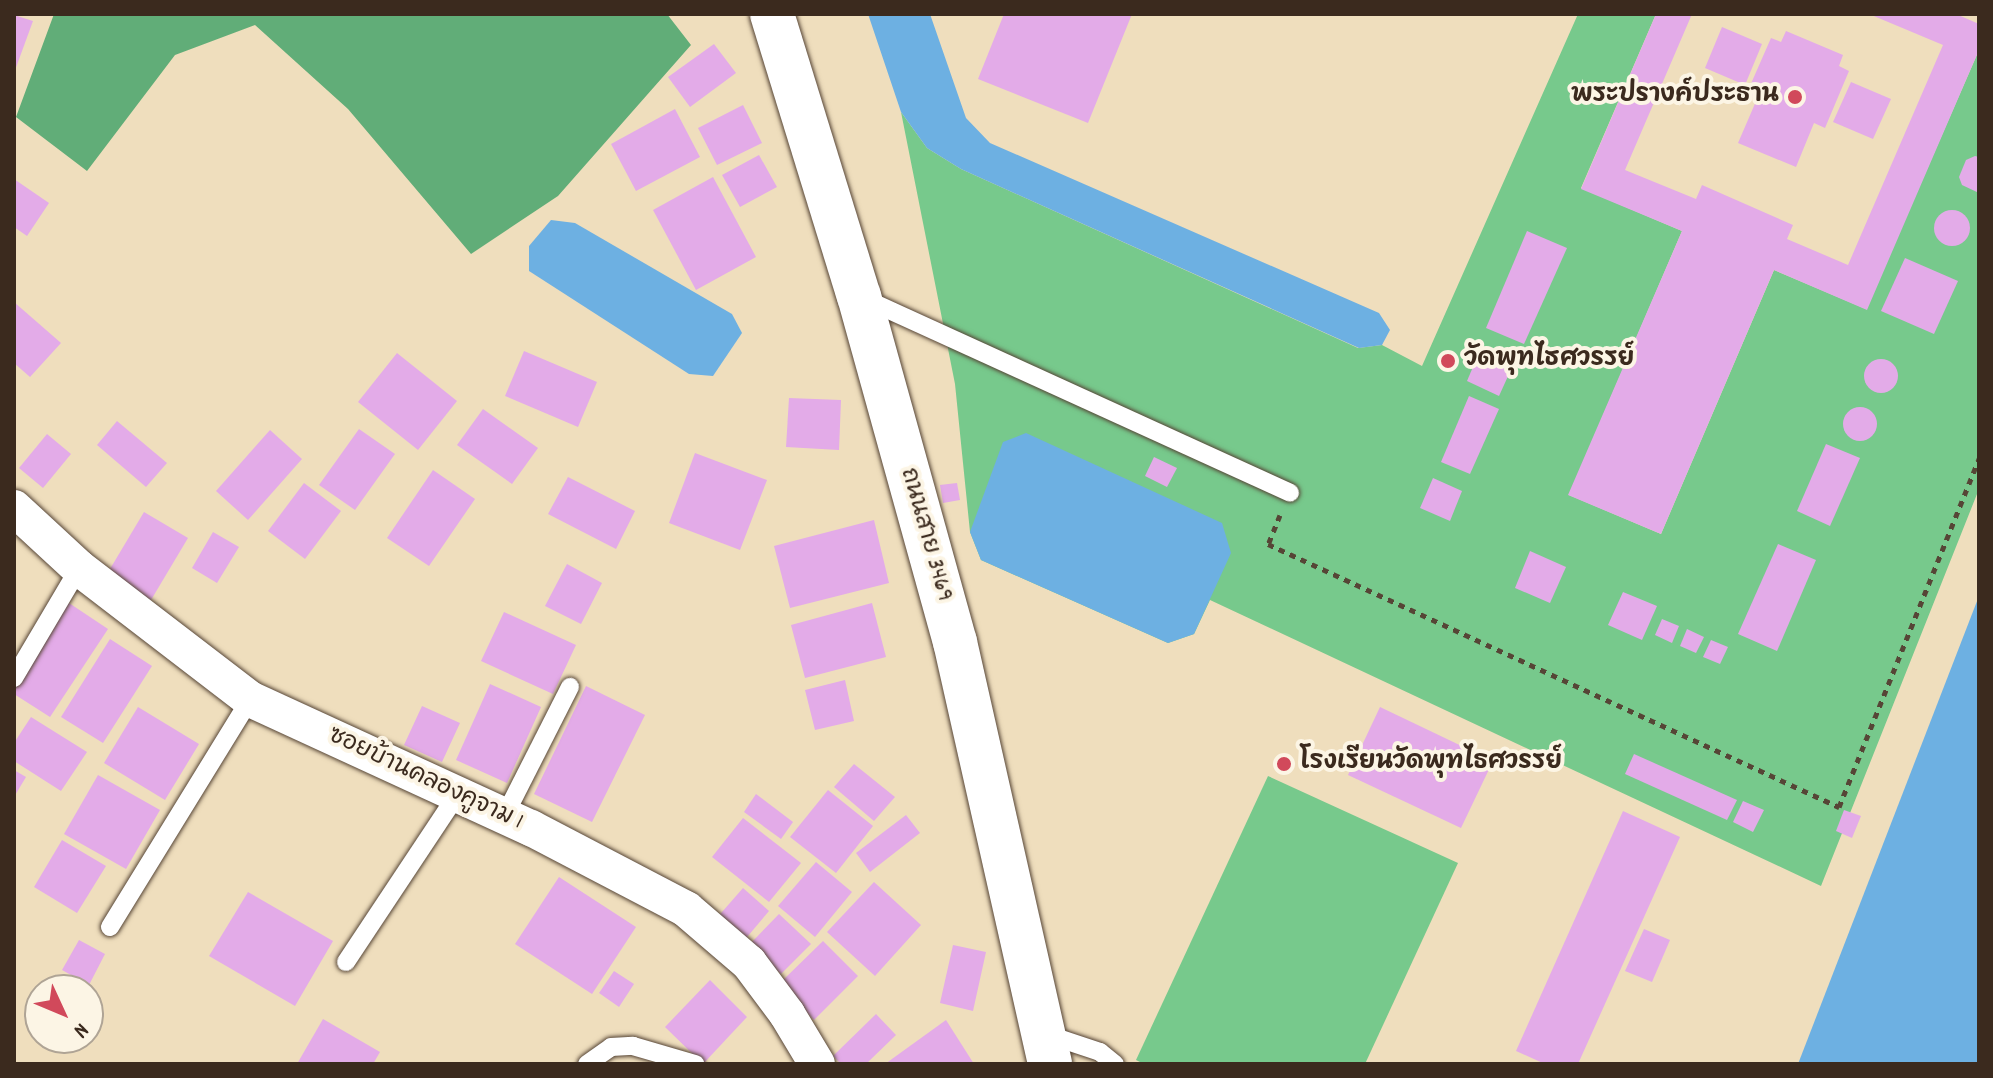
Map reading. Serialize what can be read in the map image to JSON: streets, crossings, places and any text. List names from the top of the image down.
{
  "streets": {
    "street": ["ถนนสาย 3469", "ซอยบ้านคลองคูจาม 1"]
  },
  "places": ["พระปรางค์ประธาน", "วัดพุทไธศวรรย์", "โรงเรียนวัดพุทไธศวรรย์"],
  "north": "bottom right"
}
